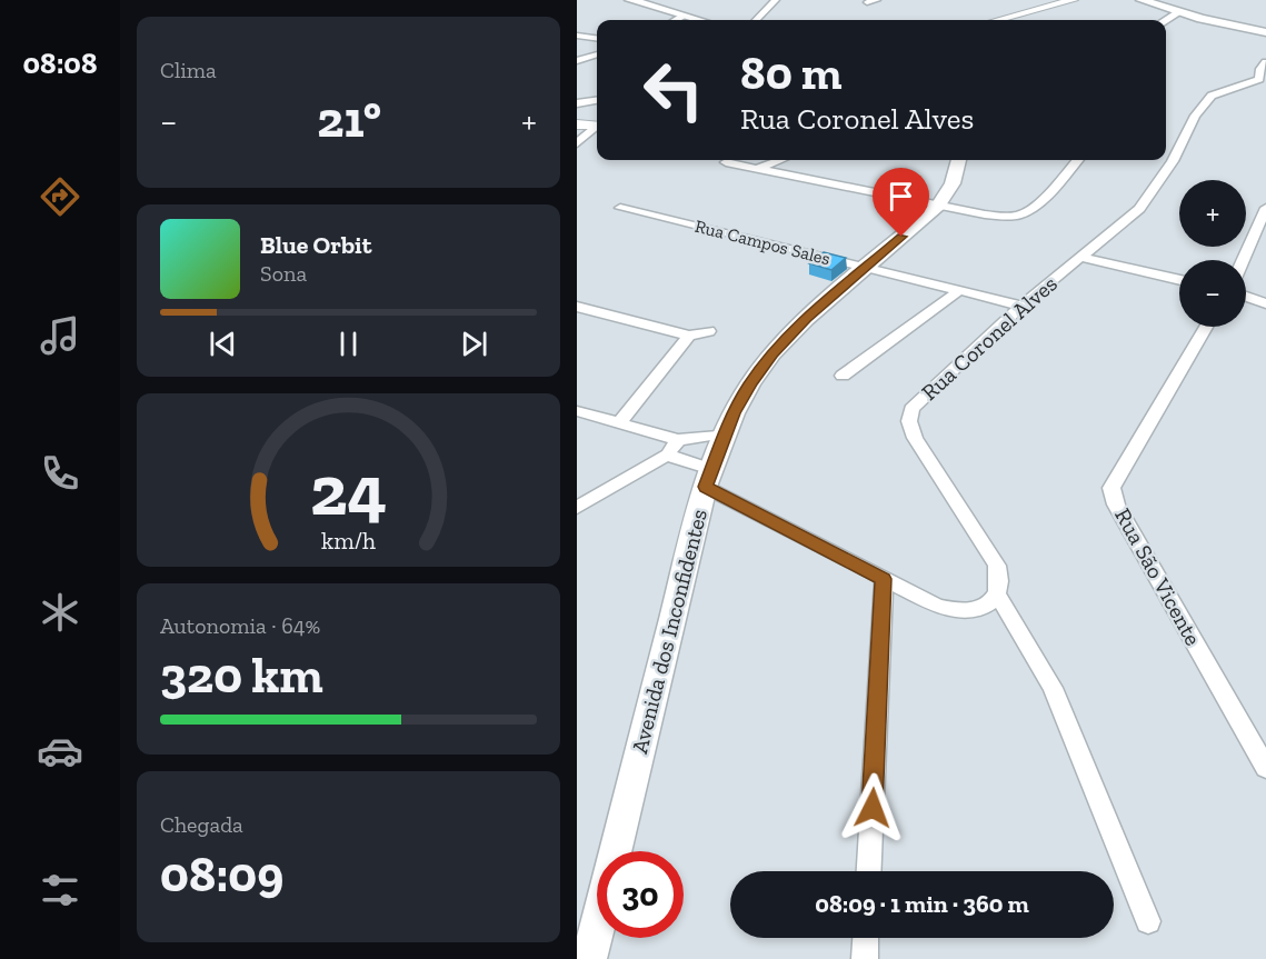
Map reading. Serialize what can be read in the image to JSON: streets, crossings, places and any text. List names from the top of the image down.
{
  "streets": {
    "main road": ["Avenida dos Inconfidentes"],
    "street": ["Rua Campos Sales", "Rua Coronel Alves", "Rua São Vicente"]
  },
  "crossings": [
    ["Rua Campos Sales", "Rua Coronel Alves"],
    ["Rua Campos Sales", "Avenida dos Inconfidentes"]
  ],
  "page": {
    "tabs": "08:08",
    "tile": [
      "Clima",
      ["Autonomia · 64%", "320 km"],
      ["Chegada", "08:09"]
    ],
    "turn": ["80 m", "Rua Coronel Alves"],
    "heat": ["−", "21°", "+"],
    "map_buttons": ["+", "−"],
    "song": ["Blue Orbit", "Sona"],
    "limit": "30",
    "trip": "08:09 · 1 min · 360 m",
    "gauge": ["24", "km/h"]
  }
}
